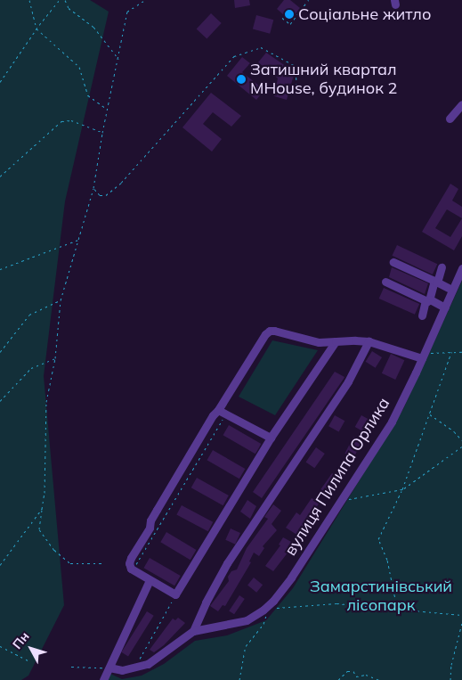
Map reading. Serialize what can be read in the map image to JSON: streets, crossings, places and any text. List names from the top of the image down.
{
  "streets": {
    "street": ["вулиця Пилипа Орлика"]
  },
  "parks": ["Замарстинівський лісопарк"],
  "places": ["Соціальне житло", "Затишний квартал MHouse, будинок 2"],
  "north": "top left"
}
